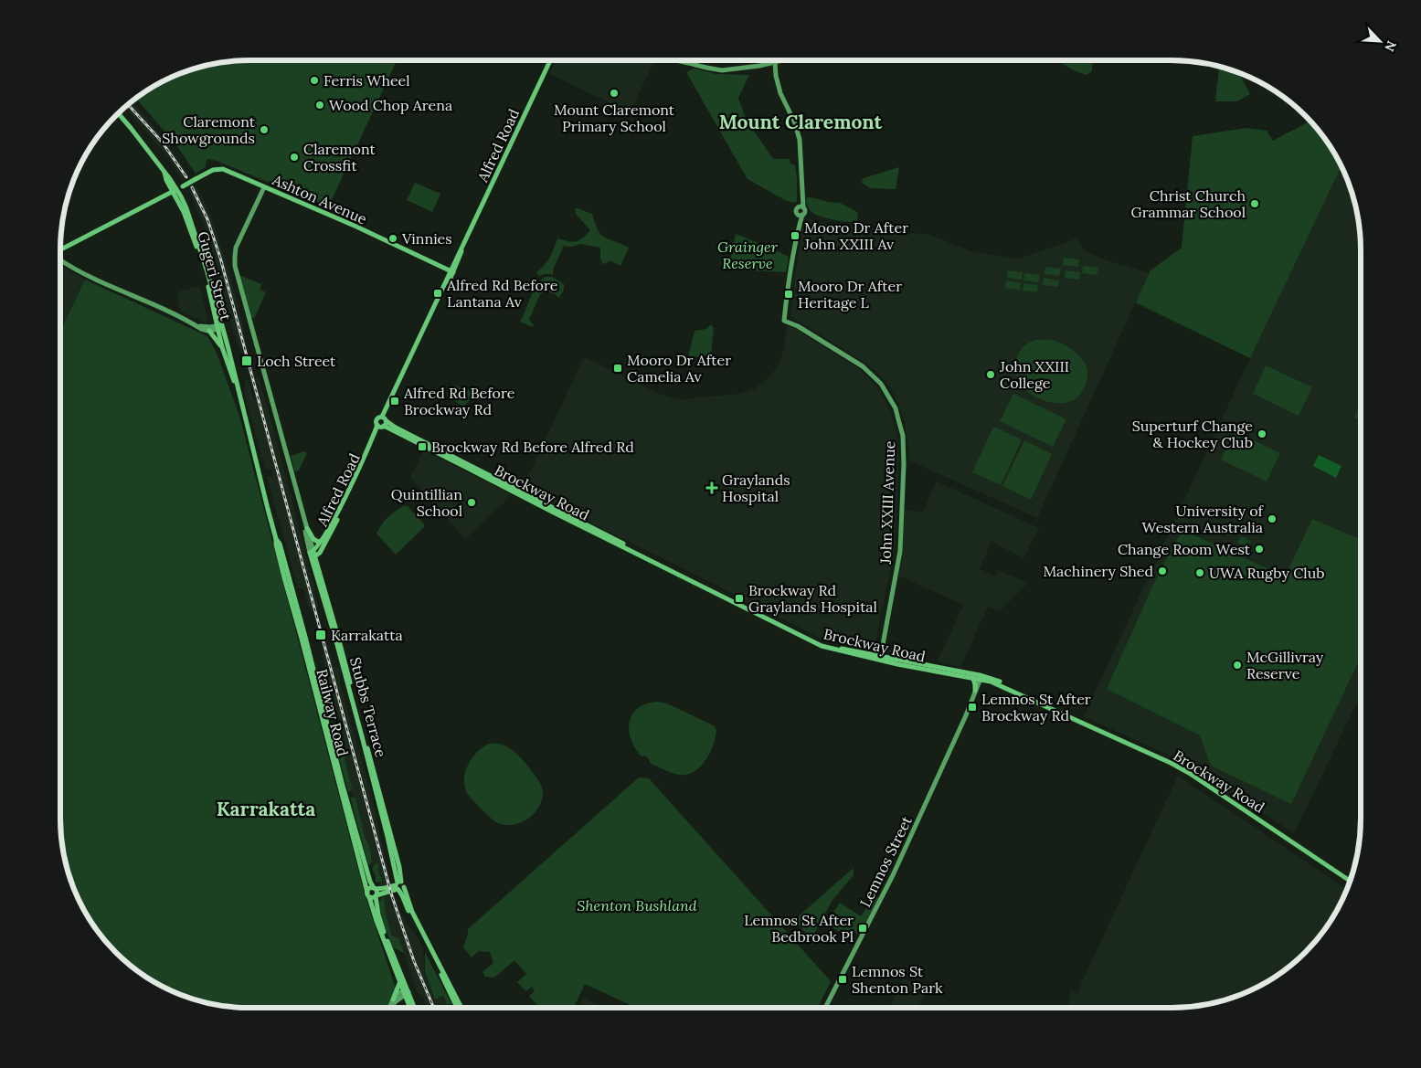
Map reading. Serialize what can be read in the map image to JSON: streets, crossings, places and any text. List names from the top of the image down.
{
  "streets": {
    "main road": [
      "Alfred Road",
      "Ashton Avenue",
      "Gugeri Street",
      "Brockway Road",
      "Stubbs Terrace",
      "Railway Road"
    ],
    "street": ["John XXIII Avenue", "Lemnos Street"]
  },
  "crossings": [
    ["Alfred Road", "Ashton Avenue"],
    ["Alfred Road", "Brockway Road"],
    ["Alfred Road", "Stubbs Terrace"],
    ["Ashton Avenue", "Gugeri Street"],
    ["Ashton Avenue", "Stubbs Terrace"],
    ["Gugeri Street", "Railway Road"],
    ["Brockway Road", "John XXIII Avenue"],
    ["Brockway Road", "Lemnos Street"]
  ],
  "districts": ["Mount Claremont", "Karrakatta"],
  "parks": ["Grainger Reserve", "Shenton Bushland"],
  "places": {
    "other": [
      "Ferris Wheel",
      "Mount Claremont Primary School",
      "Wood Chop Arena",
      "Claremont Showgrounds",
      "Claremont Crossfit",
      "Christ Church Grammar School",
      "Vinnies",
      "John XXIII College",
      "Superturf Change & Hockey Club",
      "Quintillian School",
      "University of Western Australia",
      "Change Room West",
      "Machinery Shed",
      "UWA Rugby Club",
      "McGillivray Reserve"
    ],
    "transit": [
      "Mooro Dr After John XXIII Av",
      "Alfred Rd Before Lantana Av",
      "Mooro Dr After Heritage L",
      "Loch Street",
      "Mooro Dr After Camelia Av",
      "Alfred Rd Before Brockway Rd",
      "Brockway Rd Before Alfred Rd",
      "Brockway Rd Graylands Hospital",
      "Karrakatta",
      "Lemnos St After Brockway Rd",
      "Lemnos St After Bedbrook Pl",
      "Lemnos St Shenton Park"
    ],
    "health": ["Graylands Hospital"]
  },
  "north": "bottom right"
}
